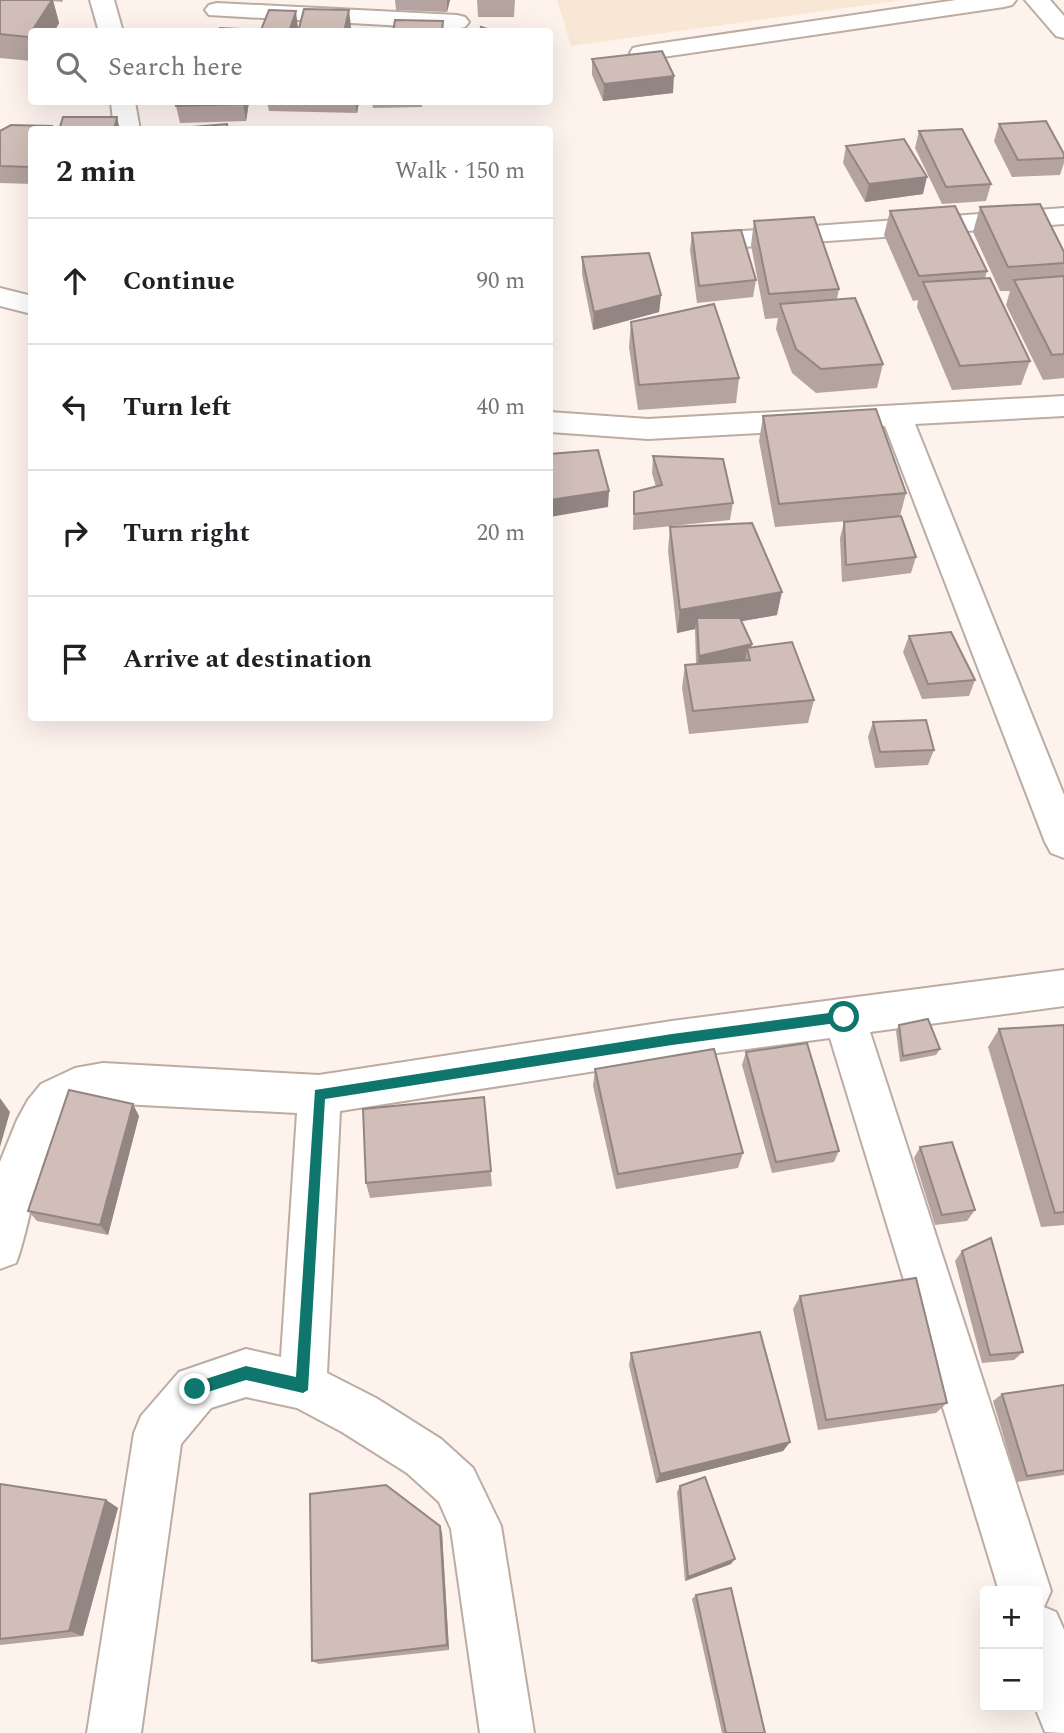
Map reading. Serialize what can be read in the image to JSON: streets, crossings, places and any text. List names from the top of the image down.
{
  "page": {
    "search": "Search here",
    "heading": ["2 min", "Walk · 150 m"],
    "list": [
      ["Continue", "90 m"],
      ["Turn left", "40 m"],
      ["Turn right", "20 m"],
      "Arrive at destination"
    ],
    "map_buttons": ["+", "−"]
  }
}
